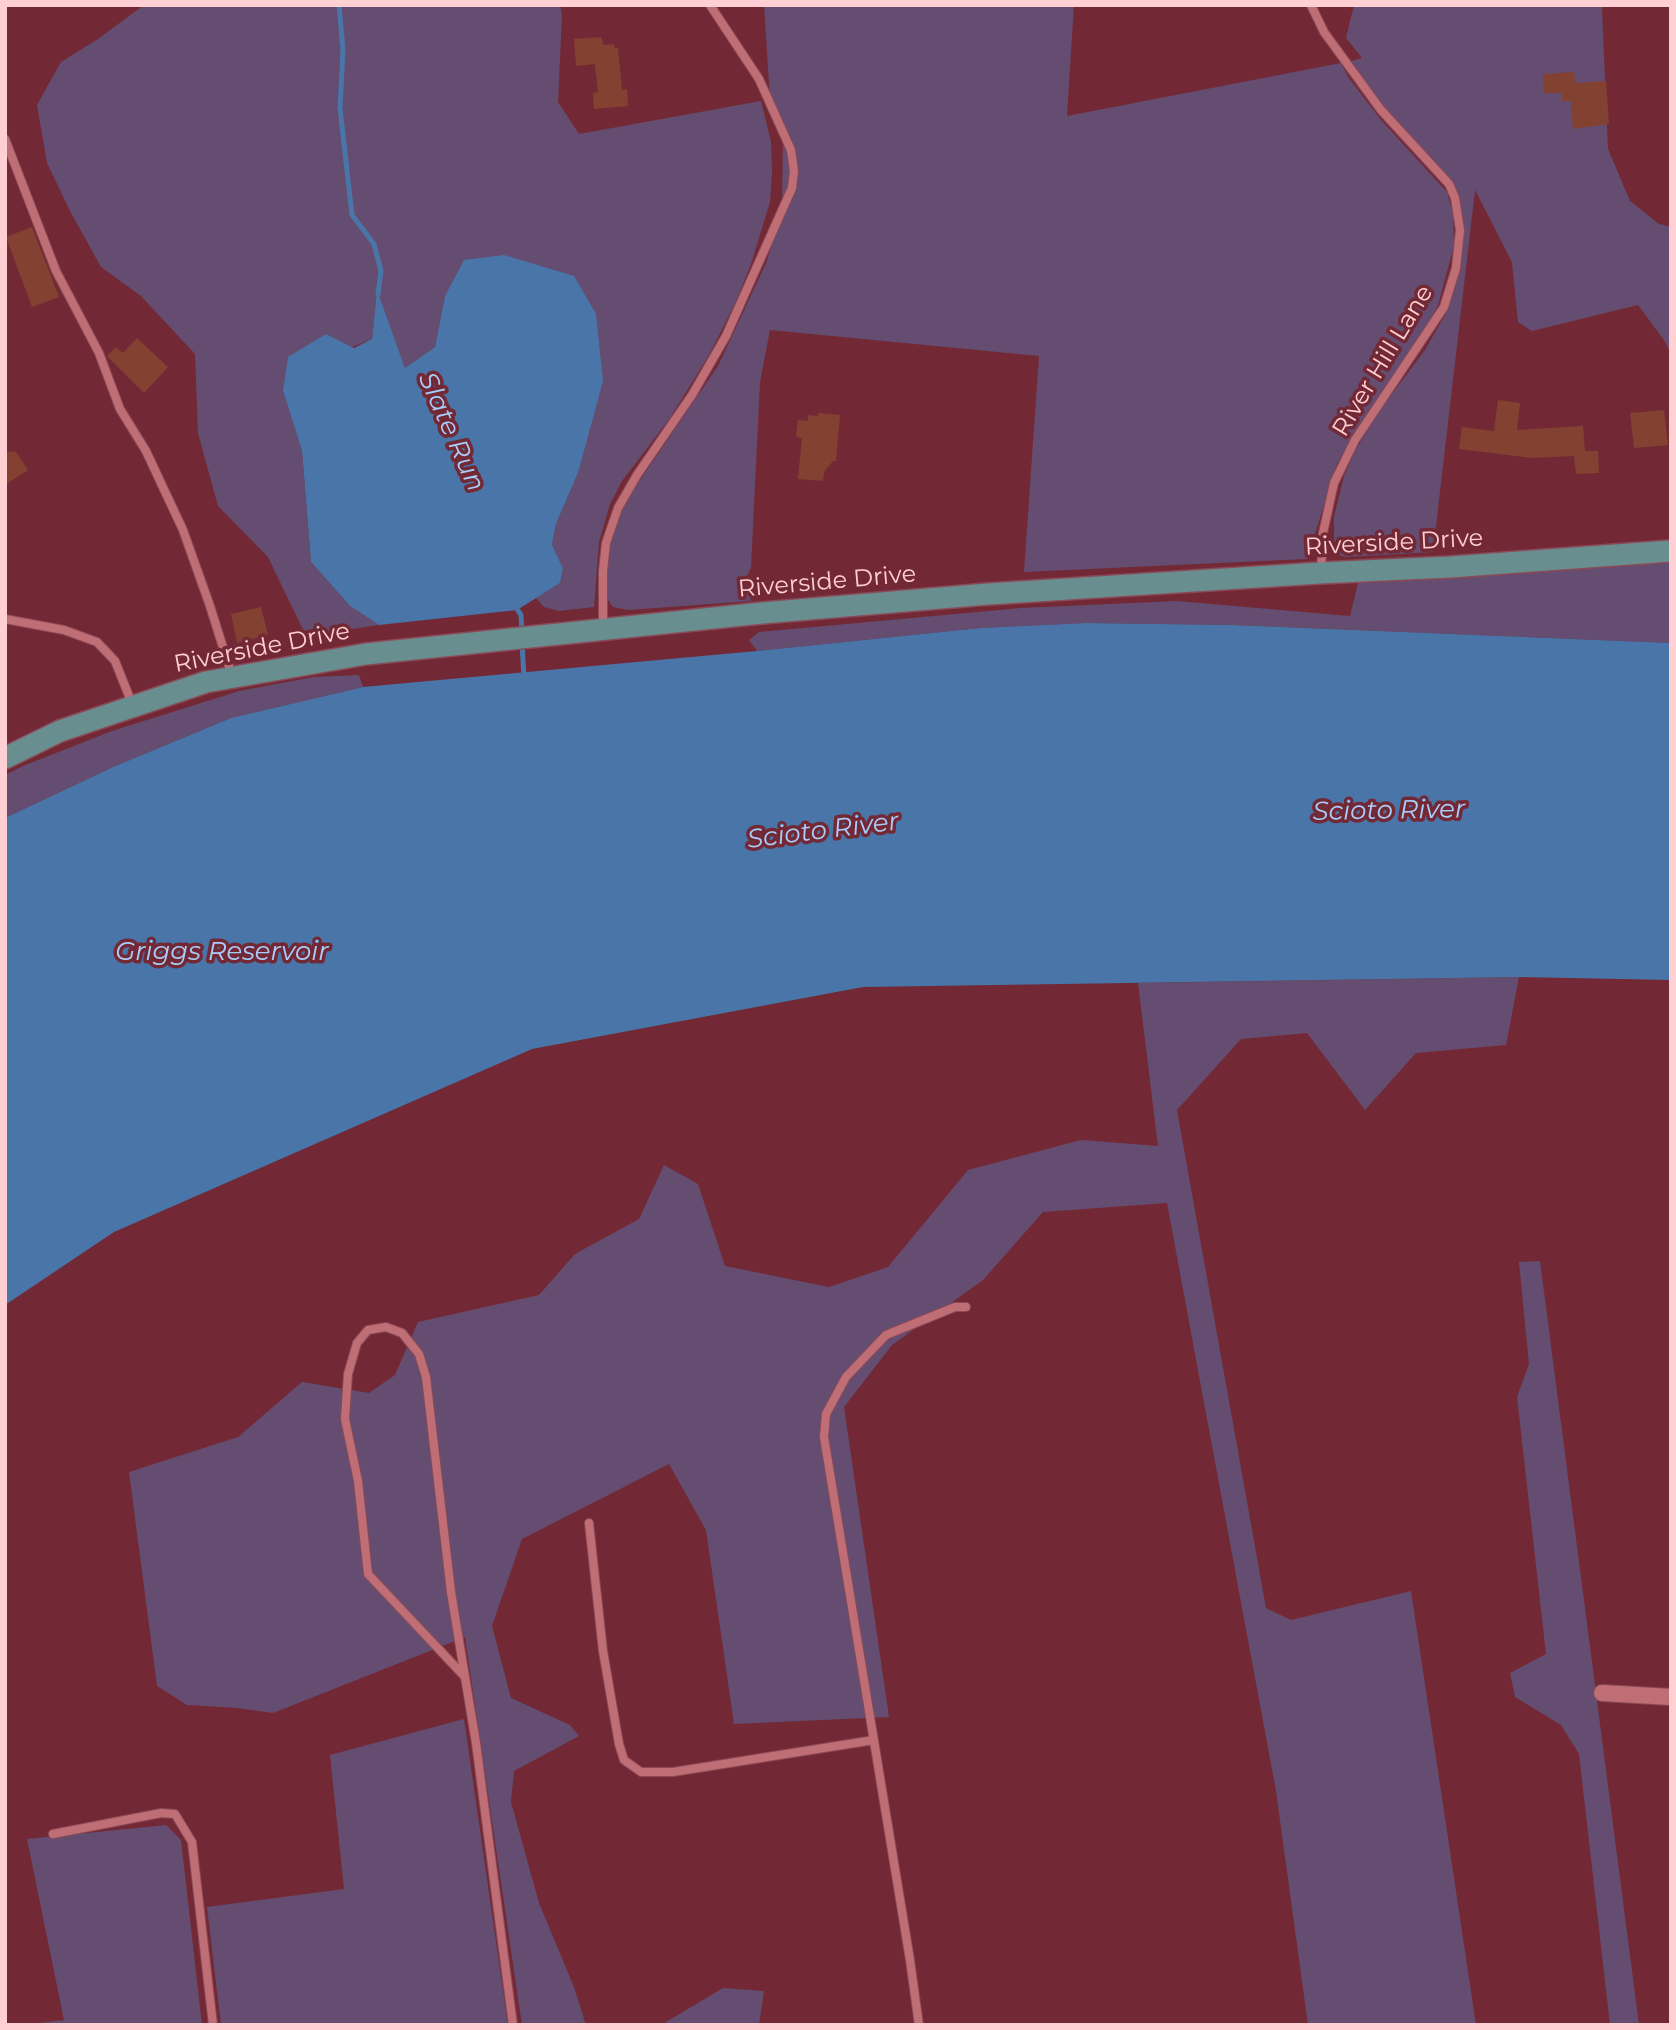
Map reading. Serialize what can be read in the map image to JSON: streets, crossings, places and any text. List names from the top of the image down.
{
  "streets": {
    "main road": ["Riverside Drive"],
    "lane": ["River Hill Lane"]
  },
  "crossings": [
    ["River Hill Lane", "Riverside Drive"]
  ],
  "water": ["Slate Run", "Scioto River", "Griggs Reservoir"]
}
